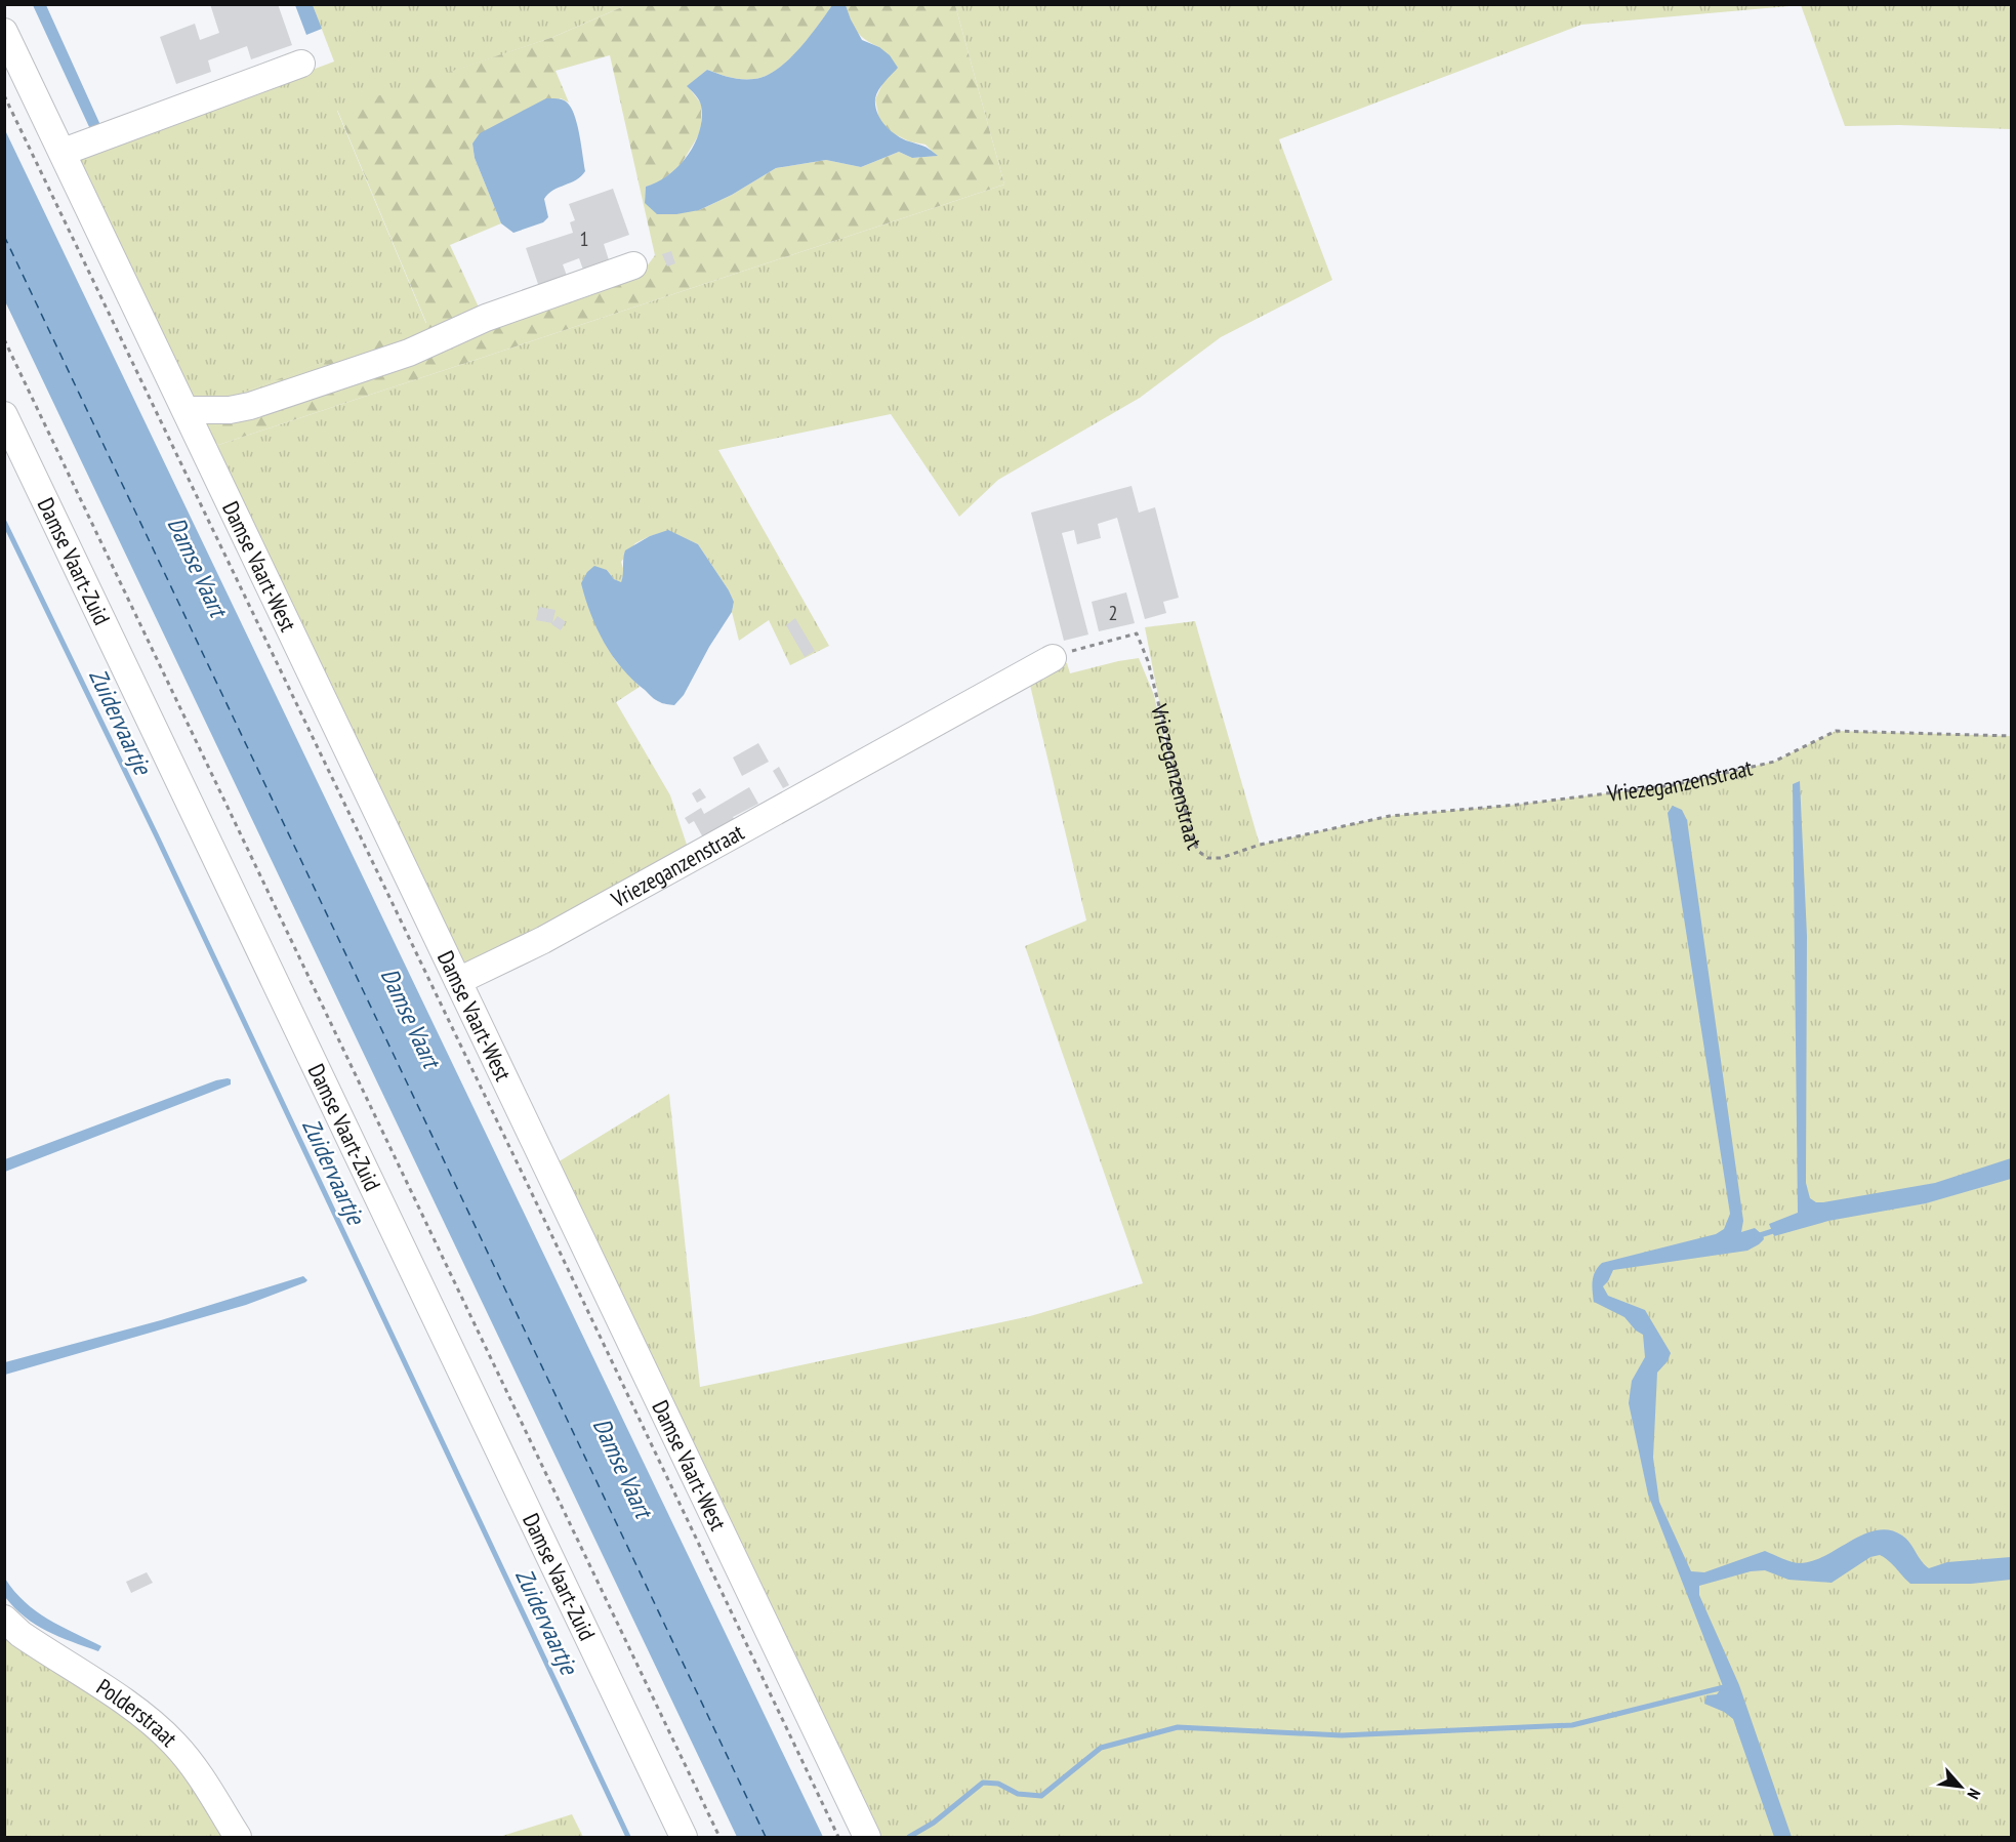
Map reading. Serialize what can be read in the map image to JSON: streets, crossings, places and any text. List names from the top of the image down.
{
  "streets": {
    "street": [
      "Damse Vaart-Zuid",
      "Damse Vaart-West",
      "Vriezeganzenstraat",
      "Polderstraat"
    ]
  },
  "crossings": [
    ["Damse Vaart-West", "Vriezeganzenstraat"]
  ],
  "water": ["Damse Vaart", "Zuidervaartje"],
  "house_numbers": ["1", "2"],
  "north": "bottom right"
}
